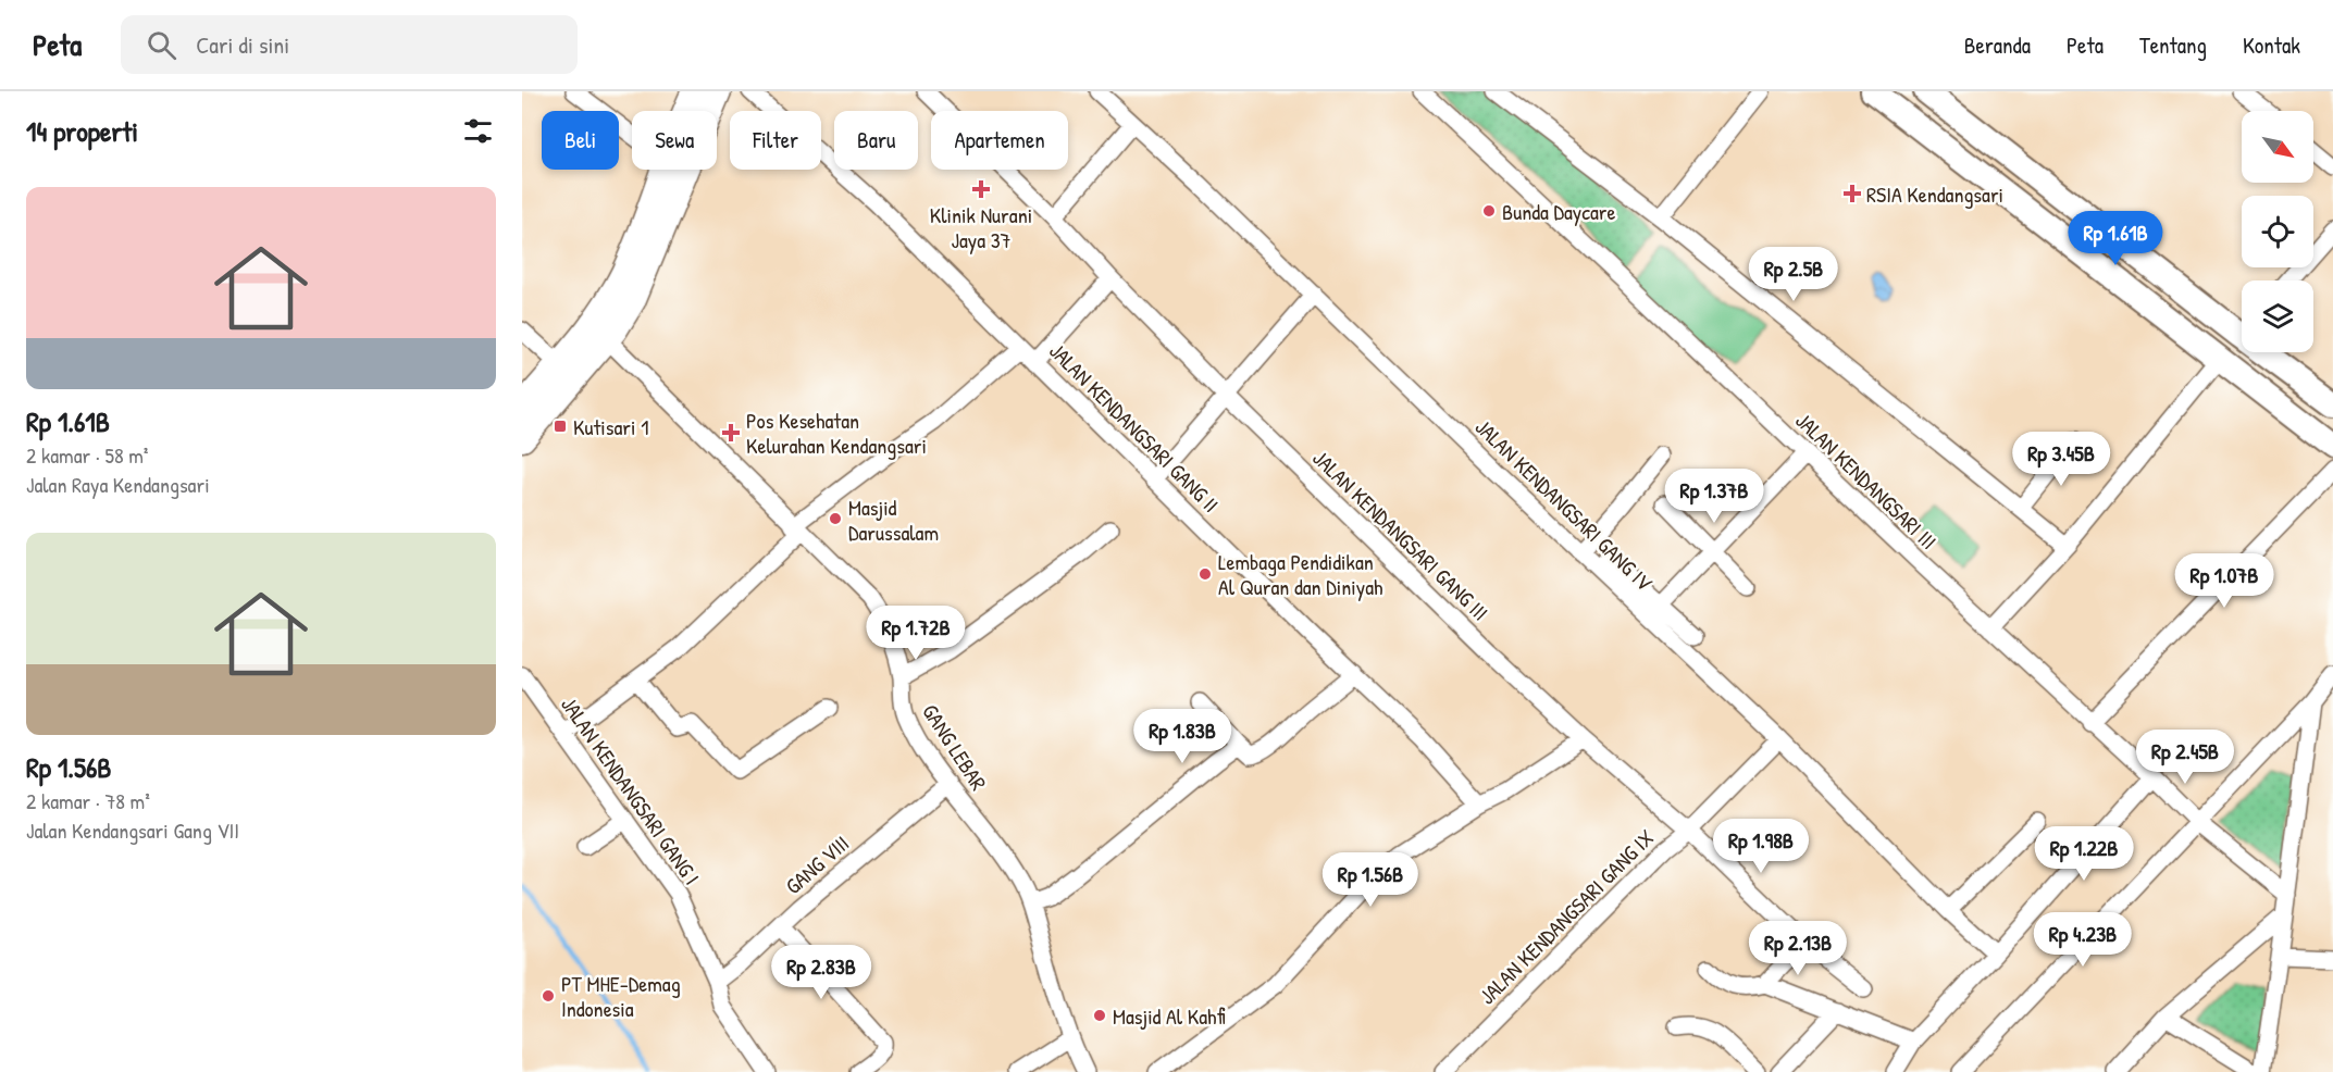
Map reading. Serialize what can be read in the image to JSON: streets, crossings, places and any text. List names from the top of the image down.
{
  "streets": {
    "street": [
      "JALAN KENDANGSARI GANG II",
      "JALAN KENDANGSARI III",
      "JALAN KENDANGSARI GANG IV",
      "JALAN KENDANGSARI GANG III",
      "GANG LEBAR",
      "JALAN KENDANGSARI GANG I",
      "GANG VIII",
      "JALAN KENDANGSARI GANG IX"
    ]
  },
  "crossings": [
    ["JALAN KENDANGSARI GANG IV", "JALAN KENDANGSARI GANG IX"],
    ["JALAN KENDANGSARI GANG III", "JALAN KENDANGSARI GANG IX"],
    ["GANG LEBAR", "GANG VIII"],
    ["JALAN KENDANGSARI GANG I", "GANG VIII"]
  ],
  "places": {
    "health": ["Klinik Nurani Jaya 37", "RSIA Kendangsari", "Pos Kesehatan Kelurahan Kendangsari"],
    "other": [
      "Bunda Daycare",
      "Masjid Darussalam",
      "Lembaga Pendidikan Al Quran dan Diniyah",
      "PT MHE-Demag Indonesia",
      "Masjid Al Kahfi"
    ],
    "transit": ["Kutisari 1"]
  },
  "north": "bottom right",
  "page": {
    "header": "Peta",
    "search": "Cari di sini",
    "nav": [
      "Beranda",
      "Peta",
      "Tentang",
      "Kontak"
    ],
    "heading": "14 properti",
    "chip": [
      "Beli",
      "Sewa",
      "Filter",
      "Baru",
      "Apartemen"
    ],
    "list": [
      {
        "name": "Rp 1.61B",
        "note": "2 kamar · 58 m² · Jalan Raya Kendangsari"
      },
      {
        "name": "Rp 1.56B",
        "note": "2 kamar · 78 m² · Jalan Kendangsari Gang VII"
      }
    ],
    "price": [
      "Rp 1.61B",
      "Rp 2.5B",
      "Rp 3.45B",
      "Rp 1.37B",
      "Rp 1.07B",
      "Rp 1.72B",
      "Rp 1.83B",
      "Rp 2.45B",
      "Rp 1.98B",
      "Rp 1.22B",
      "Rp 1.56B",
      "Rp 4.23B",
      "Rp 2.13B",
      "Rp 2.83B"
    ]
  }
}
